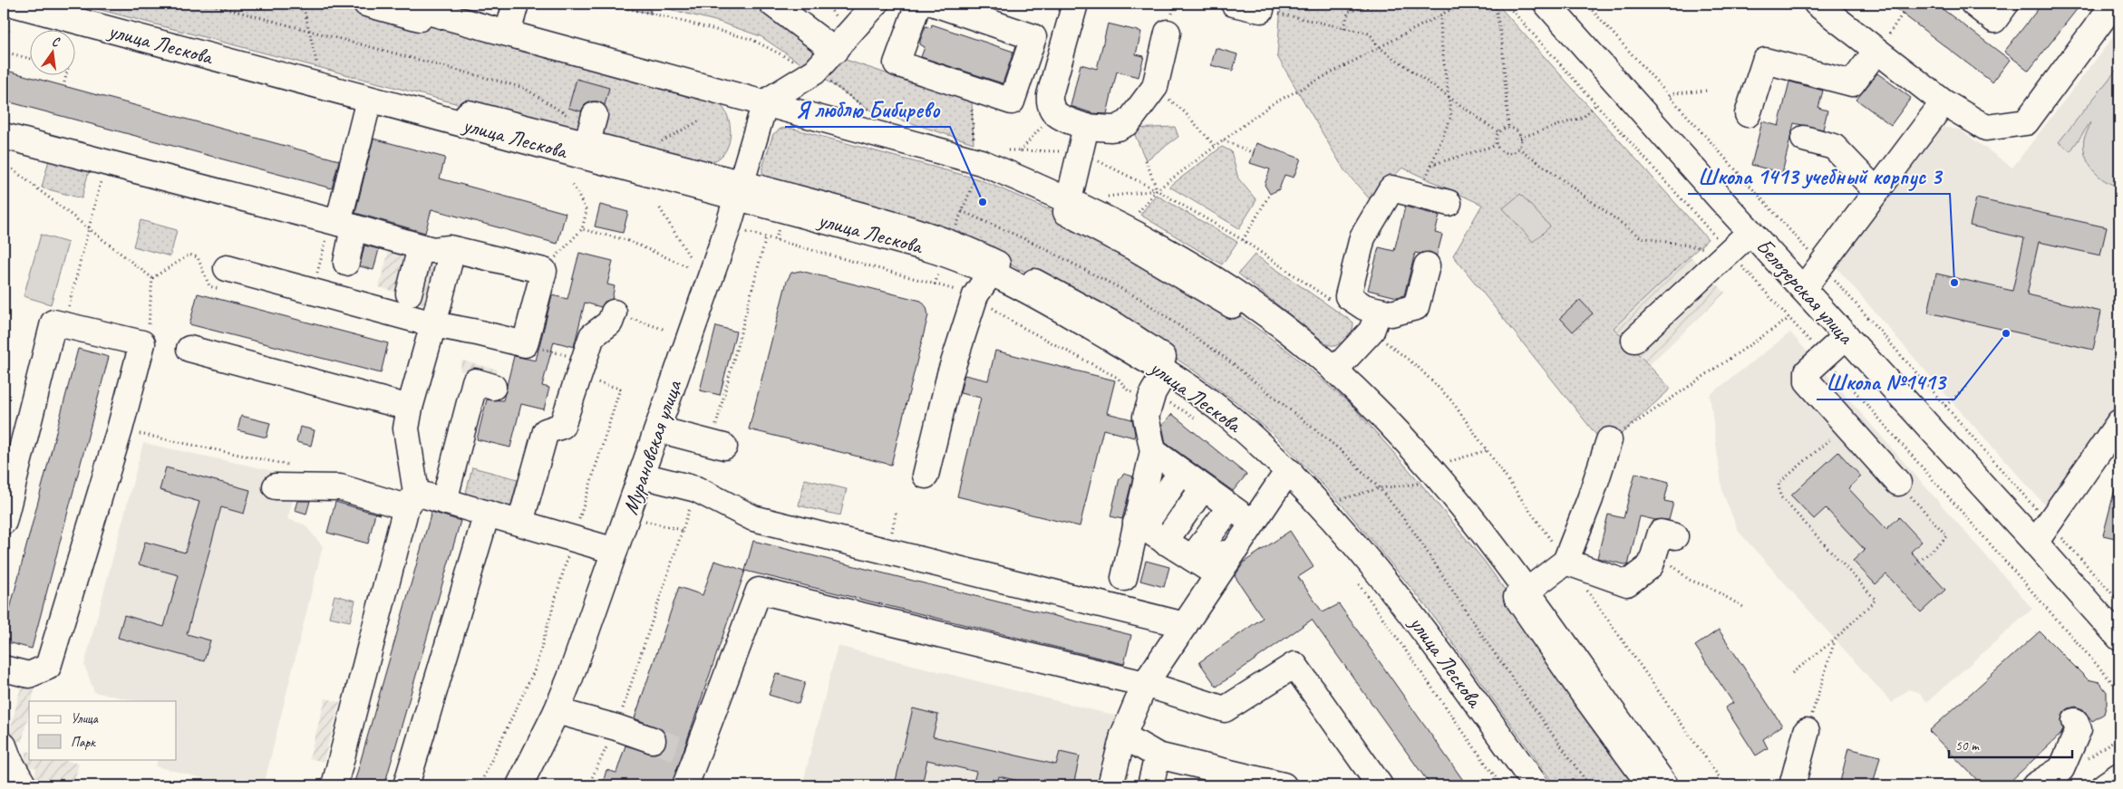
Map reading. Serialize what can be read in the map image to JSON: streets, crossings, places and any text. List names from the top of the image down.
{
  "streets": {
    "main road": ["улица Лескова", "Белозерская улица", "Мурановская улица"]
  },
  "crossings": [
    ["улица Лескова", "Мурановская улица"]
  ],
  "places": ["Я люблю Бибирево", "Школа 1413 учебный корпус 3", "Школа №1413"],
  "legend": ["Улица", "Парк"],
  "scale_bar": "50 m",
  "north": "top"
}
